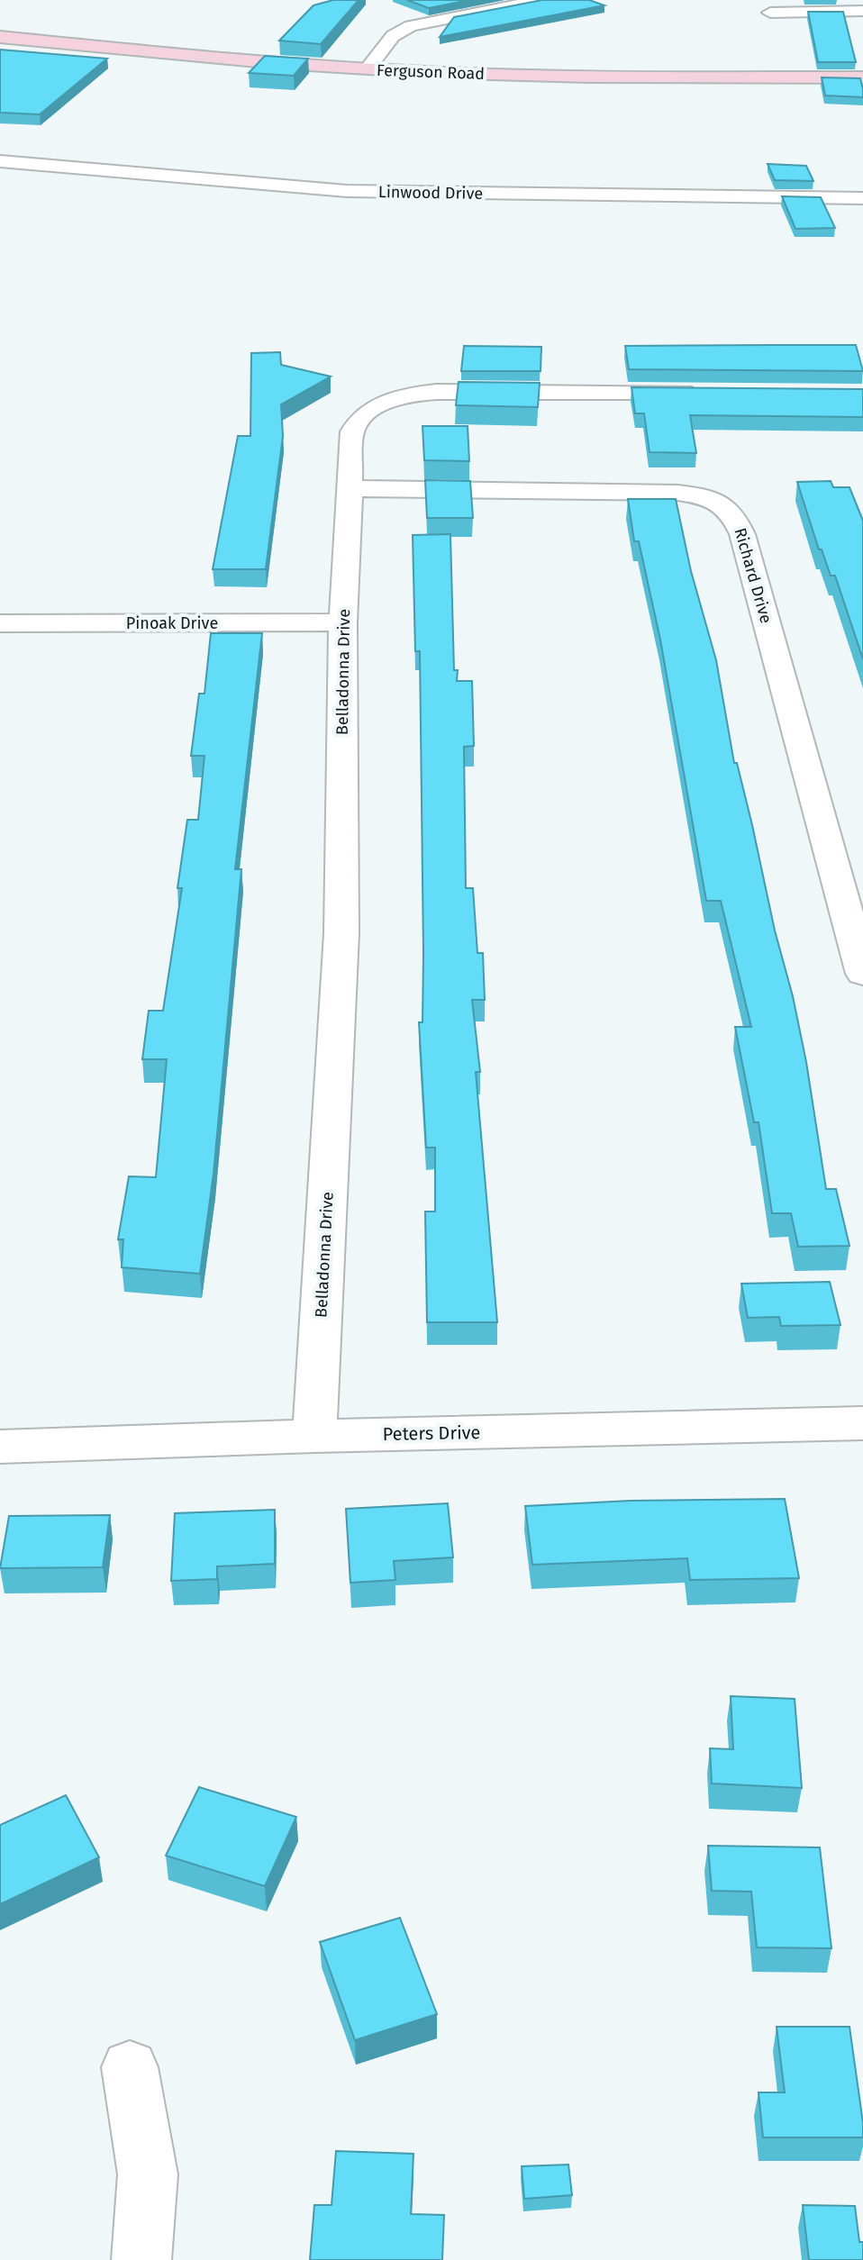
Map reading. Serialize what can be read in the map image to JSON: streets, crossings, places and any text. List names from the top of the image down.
{
  "streets": {
    "street": [
      "Ferguson Road",
      "Linwood Drive",
      "Richard Drive",
      "Pinoak Drive",
      "Belladonna Drive",
      "Peters Drive"
    ]
  },
  "crossings": [
    ["Richard Drive", "Belladonna Drive"],
    ["Pinoak Drive", "Belladonna Drive"],
    ["Belladonna Drive", "Peters Drive"]
  ]
}
